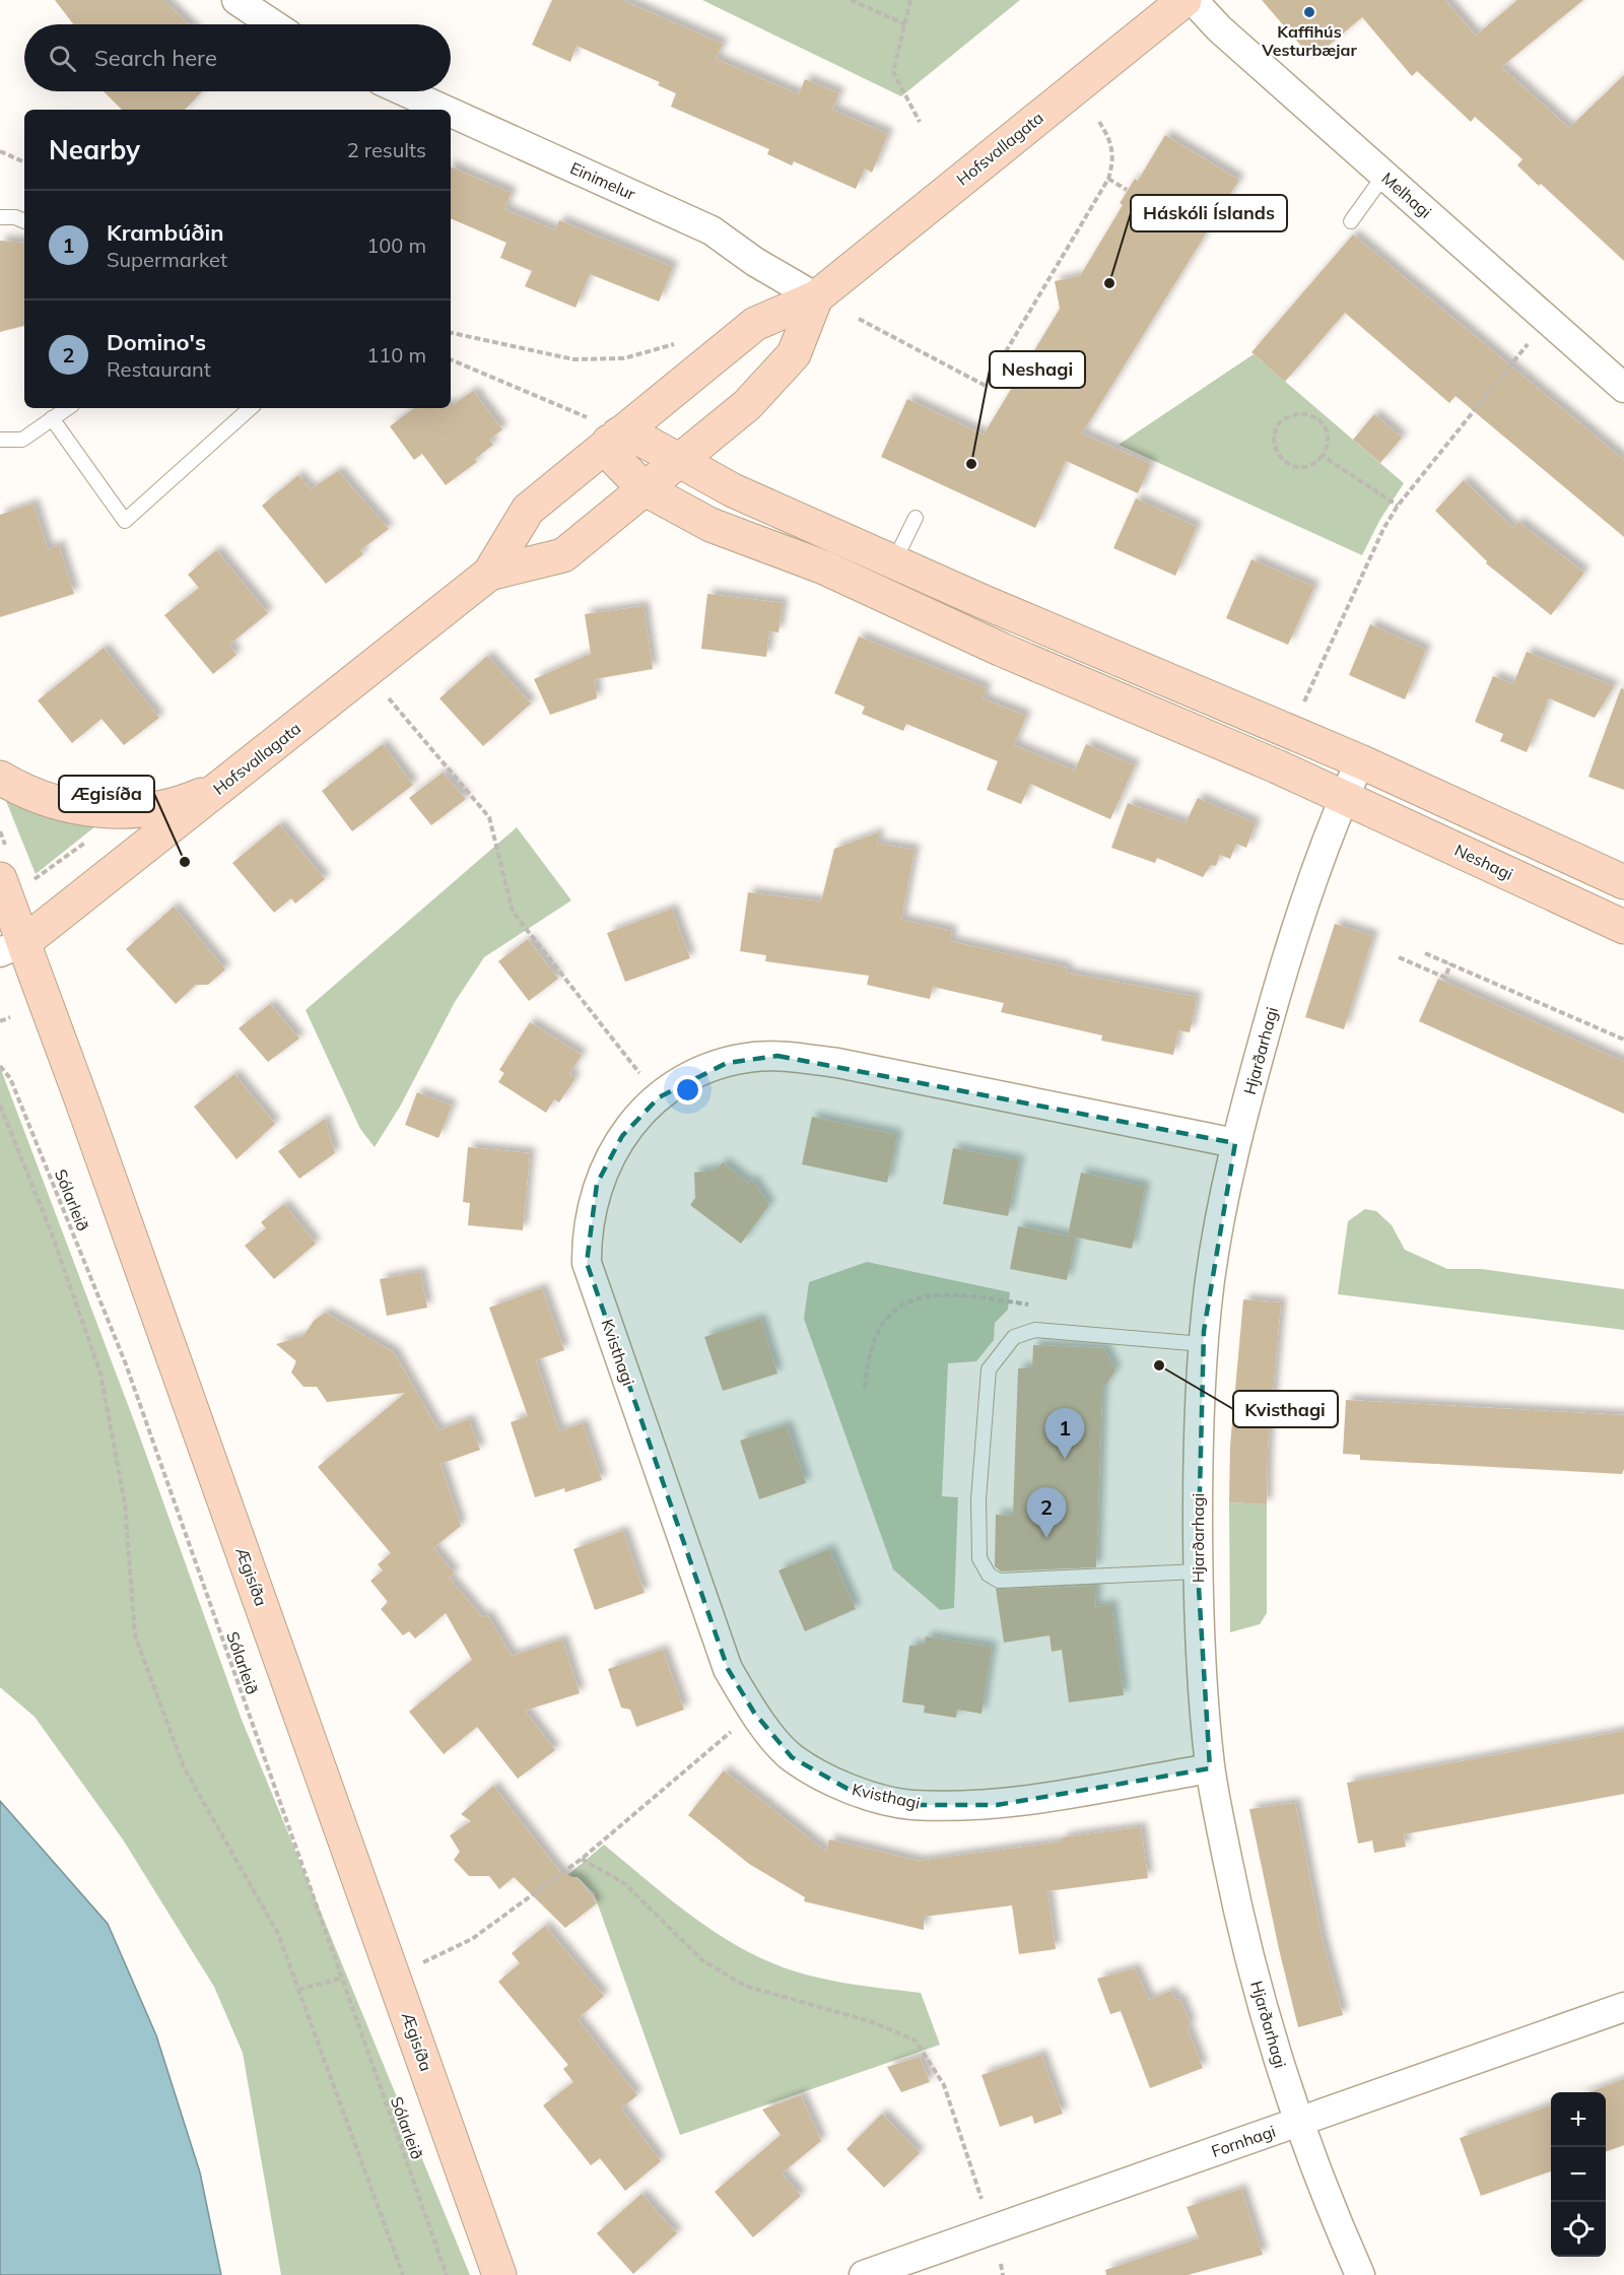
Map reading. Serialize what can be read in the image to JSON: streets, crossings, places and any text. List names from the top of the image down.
{
  "streets": {
    "street": [
      "Hofsvallagata",
      "Einimelur",
      "Melhagi",
      "Neshagi",
      "Hjarðarhagi",
      "Kvisthagi",
      "Ægisíða",
      "Fornhagi"
    ],
    "path": ["Sólarleið"]
  },
  "crossings": [
    ["Hofsvallagata", "Einimelur"],
    ["Hofsvallagata", "Neshagi"],
    ["Hofsvallagata", "Ægisíða"],
    ["Neshagi", "Hjarðarhagi"],
    ["Hjarðarhagi", "Kvisthagi"],
    ["Hjarðarhagi", "Fornhagi"]
  ],
  "places": [
    "Kaffihús Vesturbæjar",
    "Háskóli Íslands",
    "Neshagi",
    "Ægisíða",
    "Kvisthagi"
  ],
  "page": {
    "search": "Search here",
    "heading": ["Nearby", "2 results"],
    "list": [
      {
        "mark": "1",
        "name": "Krambúðin",
        "note": "Supermarket",
        "value": "100 m"
      },
      {
        "mark": "2",
        "name": "Domino's",
        "note": "Restaurant",
        "value": "110 m"
      }
    ],
    "pins": ["1", "2"],
    "map_buttons": ["+", "−"]
  }
}
